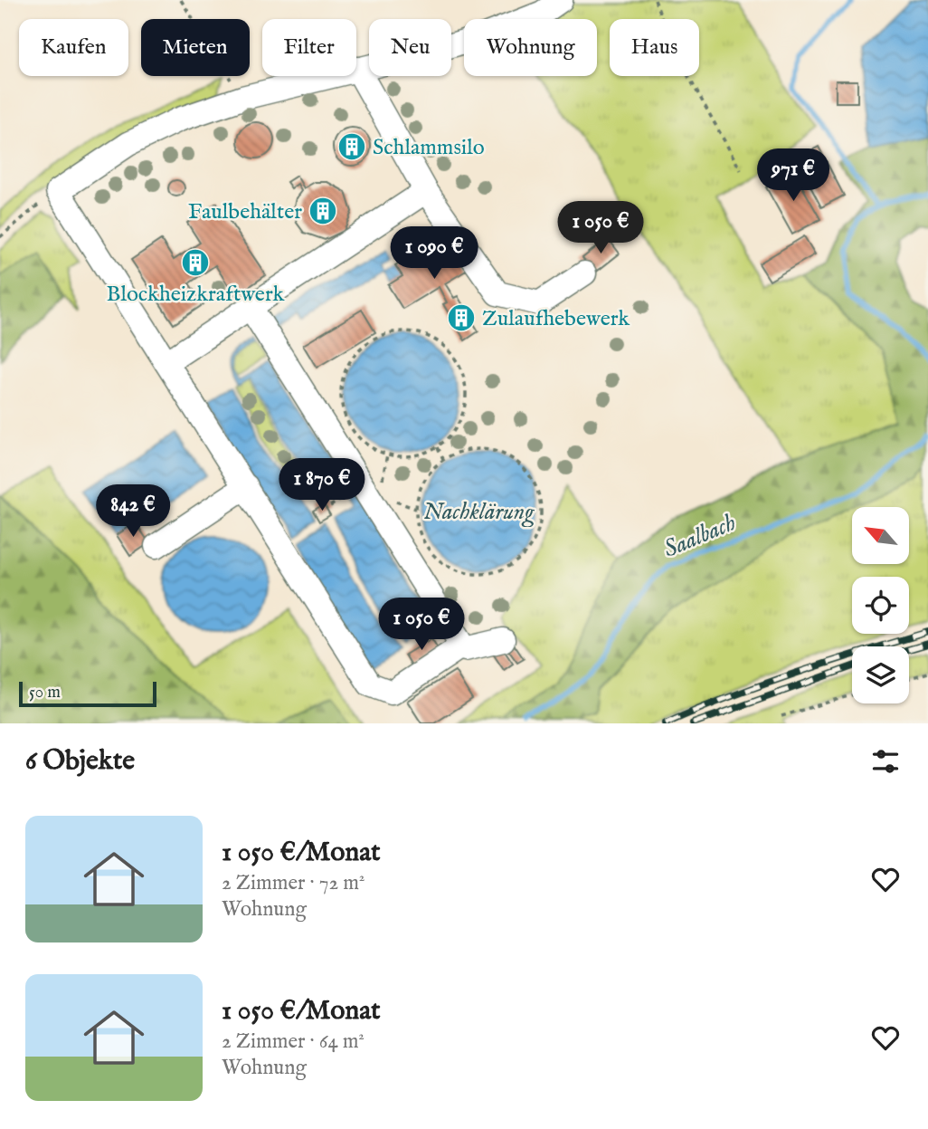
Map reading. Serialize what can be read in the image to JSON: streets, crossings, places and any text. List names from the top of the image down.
{
  "water": ["Nachklärung", "Saalbach"],
  "places": {
    "building": [
      "Schlammsilo",
      "Faulbehälter",
      "Blockheizkraftwerk",
      "Zulaufhebewerk"
    ]
  },
  "scale_bar": "50 m",
  "north": "top left",
  "page": {
    "chip": [
      "Kaufen",
      "Mieten",
      "Filter",
      "Neu",
      "Wohnung",
      "Haus"
    ],
    "price": [
      "971 €",
      "1 050 €",
      "1 090 €",
      "1 870 €",
      "842 €",
      "1 050 €"
    ],
    "scale": "50 m",
    "heading": "6 Objekte",
    "list": [
      {
        "name": "1 050 €/Monat",
        "note": "2 Zimmer · 72 m² · Wohnung"
      },
      {
        "name": "1 050 €/Monat",
        "note": "2 Zimmer · 64 m² · Wohnung"
      }
    ]
  }
}
